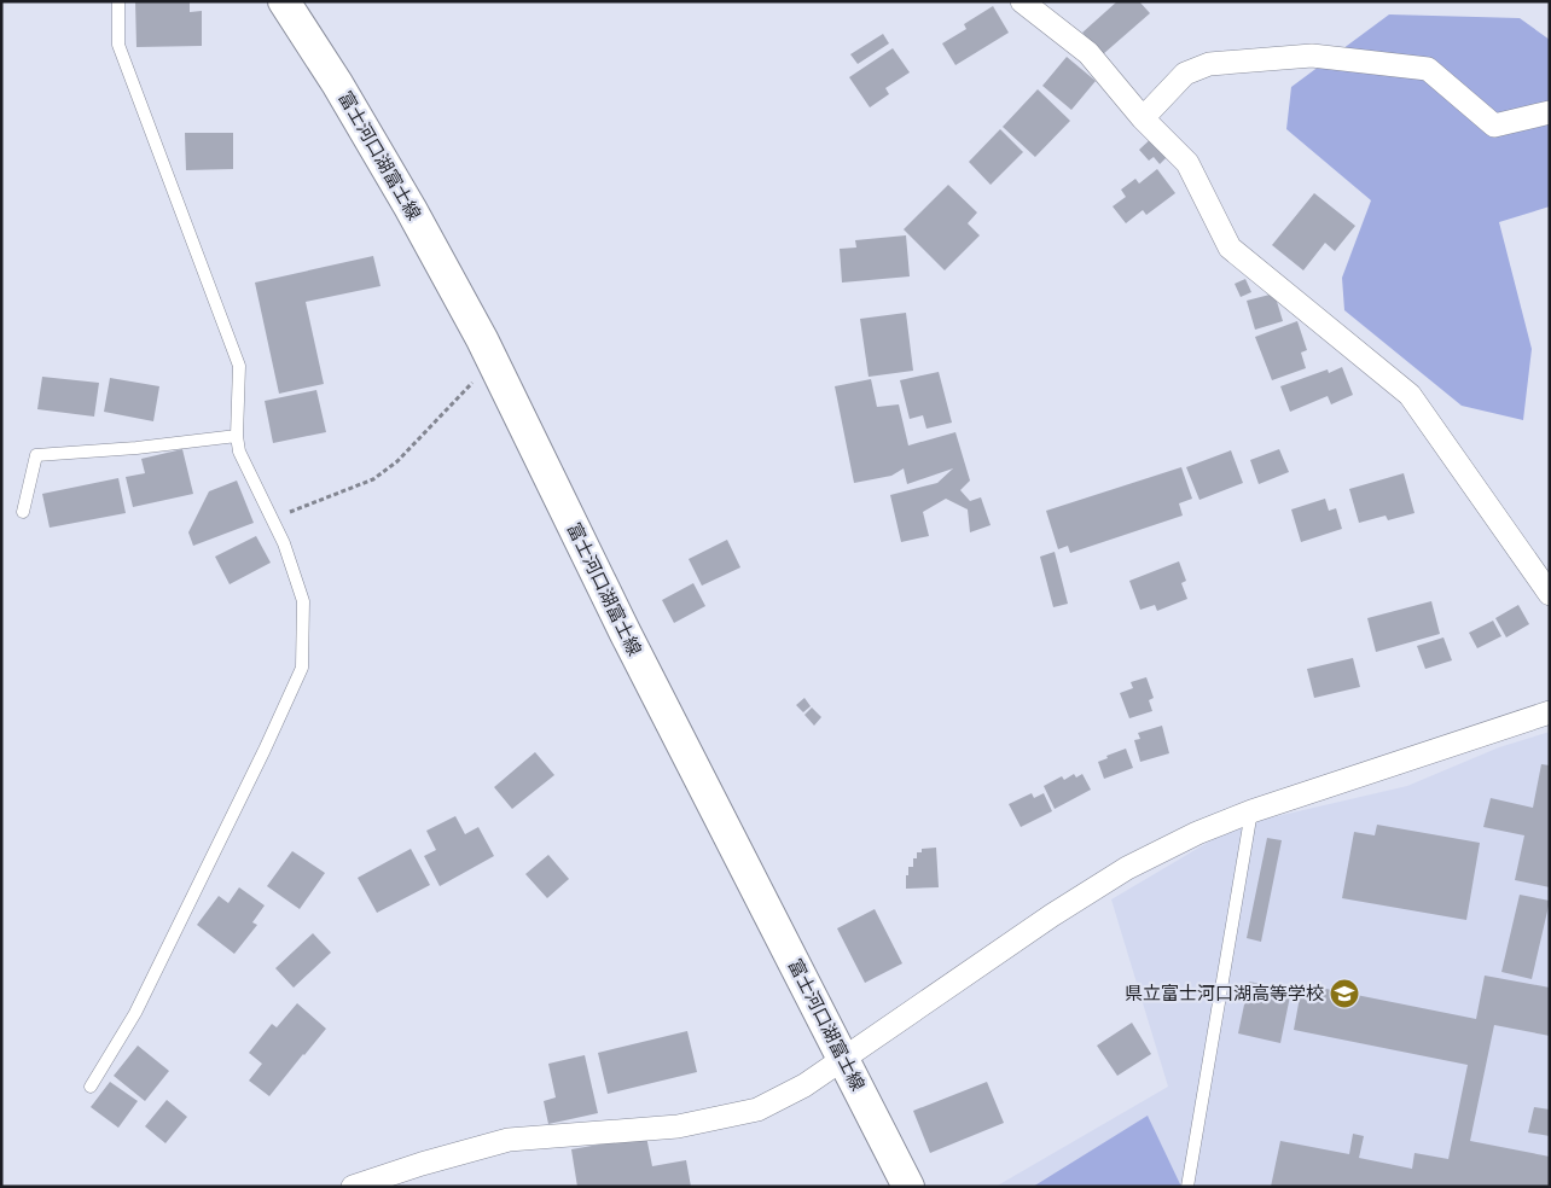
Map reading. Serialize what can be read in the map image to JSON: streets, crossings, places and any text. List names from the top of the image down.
{
  "streets": {
    "main road": ["富士河口湖富士線"]
  },
  "places": {
    "school or university": ["県立富士河口湖高等学校"]
  }
}
